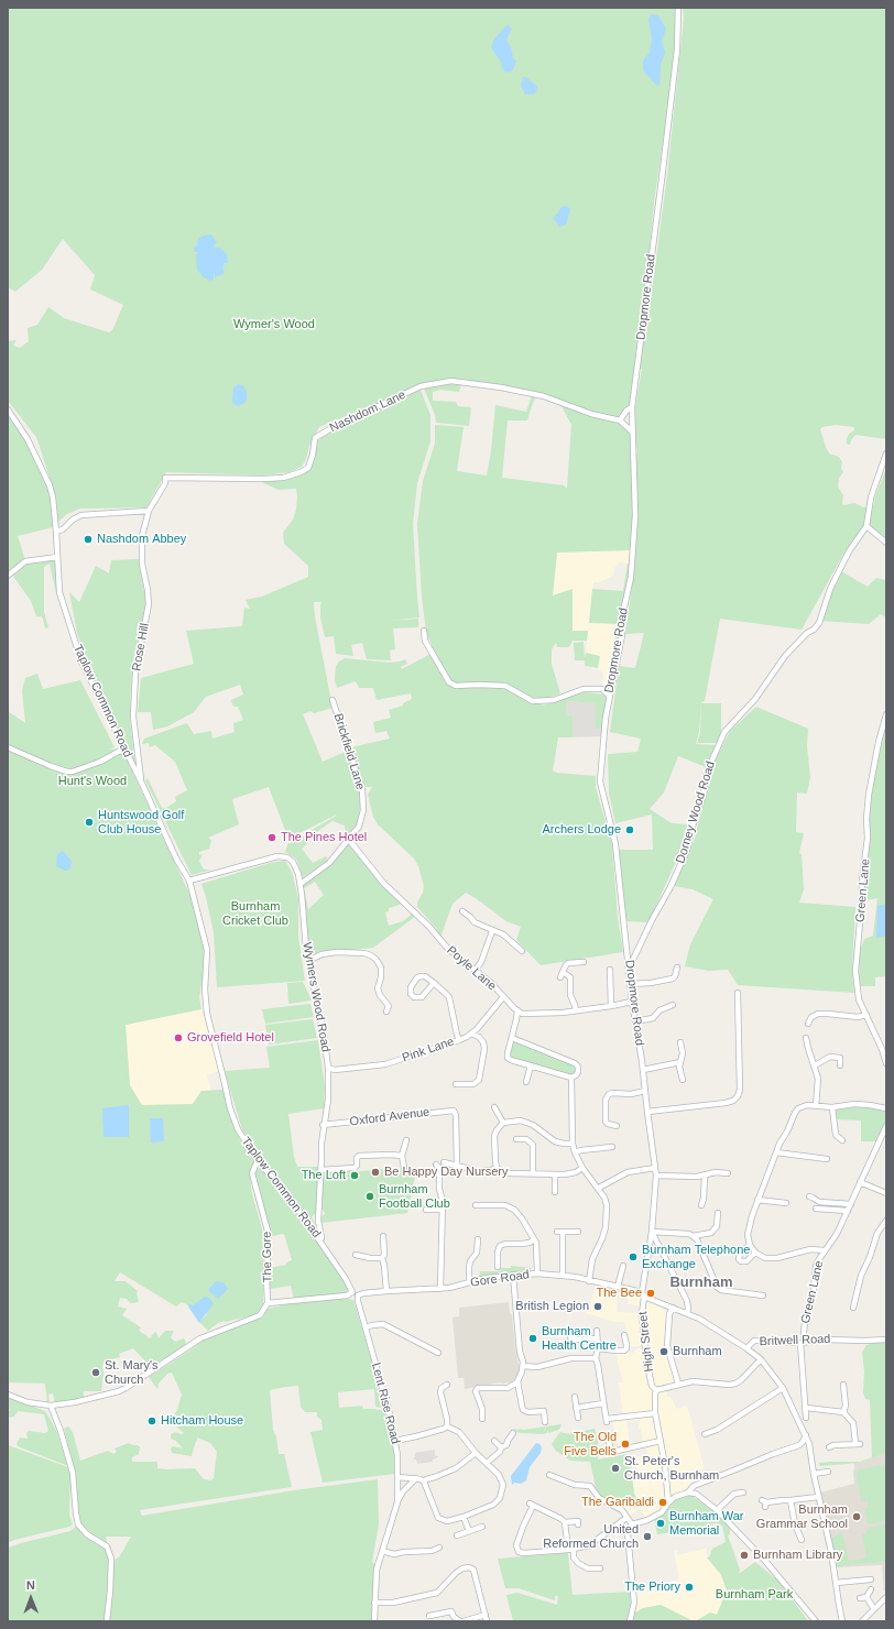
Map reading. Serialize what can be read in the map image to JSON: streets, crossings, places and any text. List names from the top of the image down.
{
  "streets": {
    "street": [
      "Dropmore Road",
      "Nashdom Lane",
      "Rose Hill",
      "Taplow Common Road",
      "Brickfield Lane",
      "Dorney Wood Road",
      "Green Lane",
      "Poyle Lane",
      "Wymers Wood Road",
      "Pink Lane",
      "Oxford Avenue",
      "The Gore",
      "Gore Road",
      "Britwell Road",
      "High Street",
      "Lent Rise Road"
    ]
  },
  "crossings": [
    ["Dropmore Road", "Nashdom Lane"],
    ["Dropmore Road", "Dorney Wood Road"],
    ["Dropmore Road", "Gore Road"],
    ["Dropmore Road", "Britwell Road"],
    ["Dropmore Road", "High Street"],
    ["Nashdom Lane", "Rose Hill"],
    ["Rose Hill", "Taplow Common Road"],
    ["Taplow Common Road", "Wymers Wood Road"],
    ["Taplow Common Road", "The Gore"],
    ["Brickfield Lane", "Poyle Lane"],
    ["Brickfield Lane", "Wymers Wood Road"],
    ["Green Lane", "Britwell Road"],
    ["Poyle Lane", "Pink Lane"],
    ["Wymers Wood Road", "Pink Lane"],
    ["Wymers Wood Road", "Oxford Avenue"],
    ["Gore Road", "Britwell Road"],
    ["Gore Road", "High Street"],
    ["Gore Road", "Lent Rise Road"],
    ["Britwell Road", "High Street"]
  ],
  "districts": ["Burnham"],
  "parks": [
    "Wymer's Wood",
    "Hunt's Wood",
    "Burnham Cricket Club",
    "Burnham Park"
  ],
  "places": [
    "Nashdom Abbey",
    "Huntswood Golf Club House",
    "Archers Lodge",
    "The Pines Hotel",
    "Grovefield Hotel",
    "Be Happy Day Nursery",
    "The Loft",
    "Burnham Football Club",
    "Burnham Telephone Exchange",
    "The Bee",
    "British Legion",
    "Burnham Health Centre",
    "Burnham",
    "St. Mary's Church",
    "Hitcham House",
    "The Old Five Bells",
    "St. Peter's Church, Burnham",
    "The Garibaldi",
    "Burnham Grammar School",
    "Burnham War Memorial",
    "United Reformed Church",
    "Burnham Library",
    "The Priory"
  ],
  "north": "top"
}
